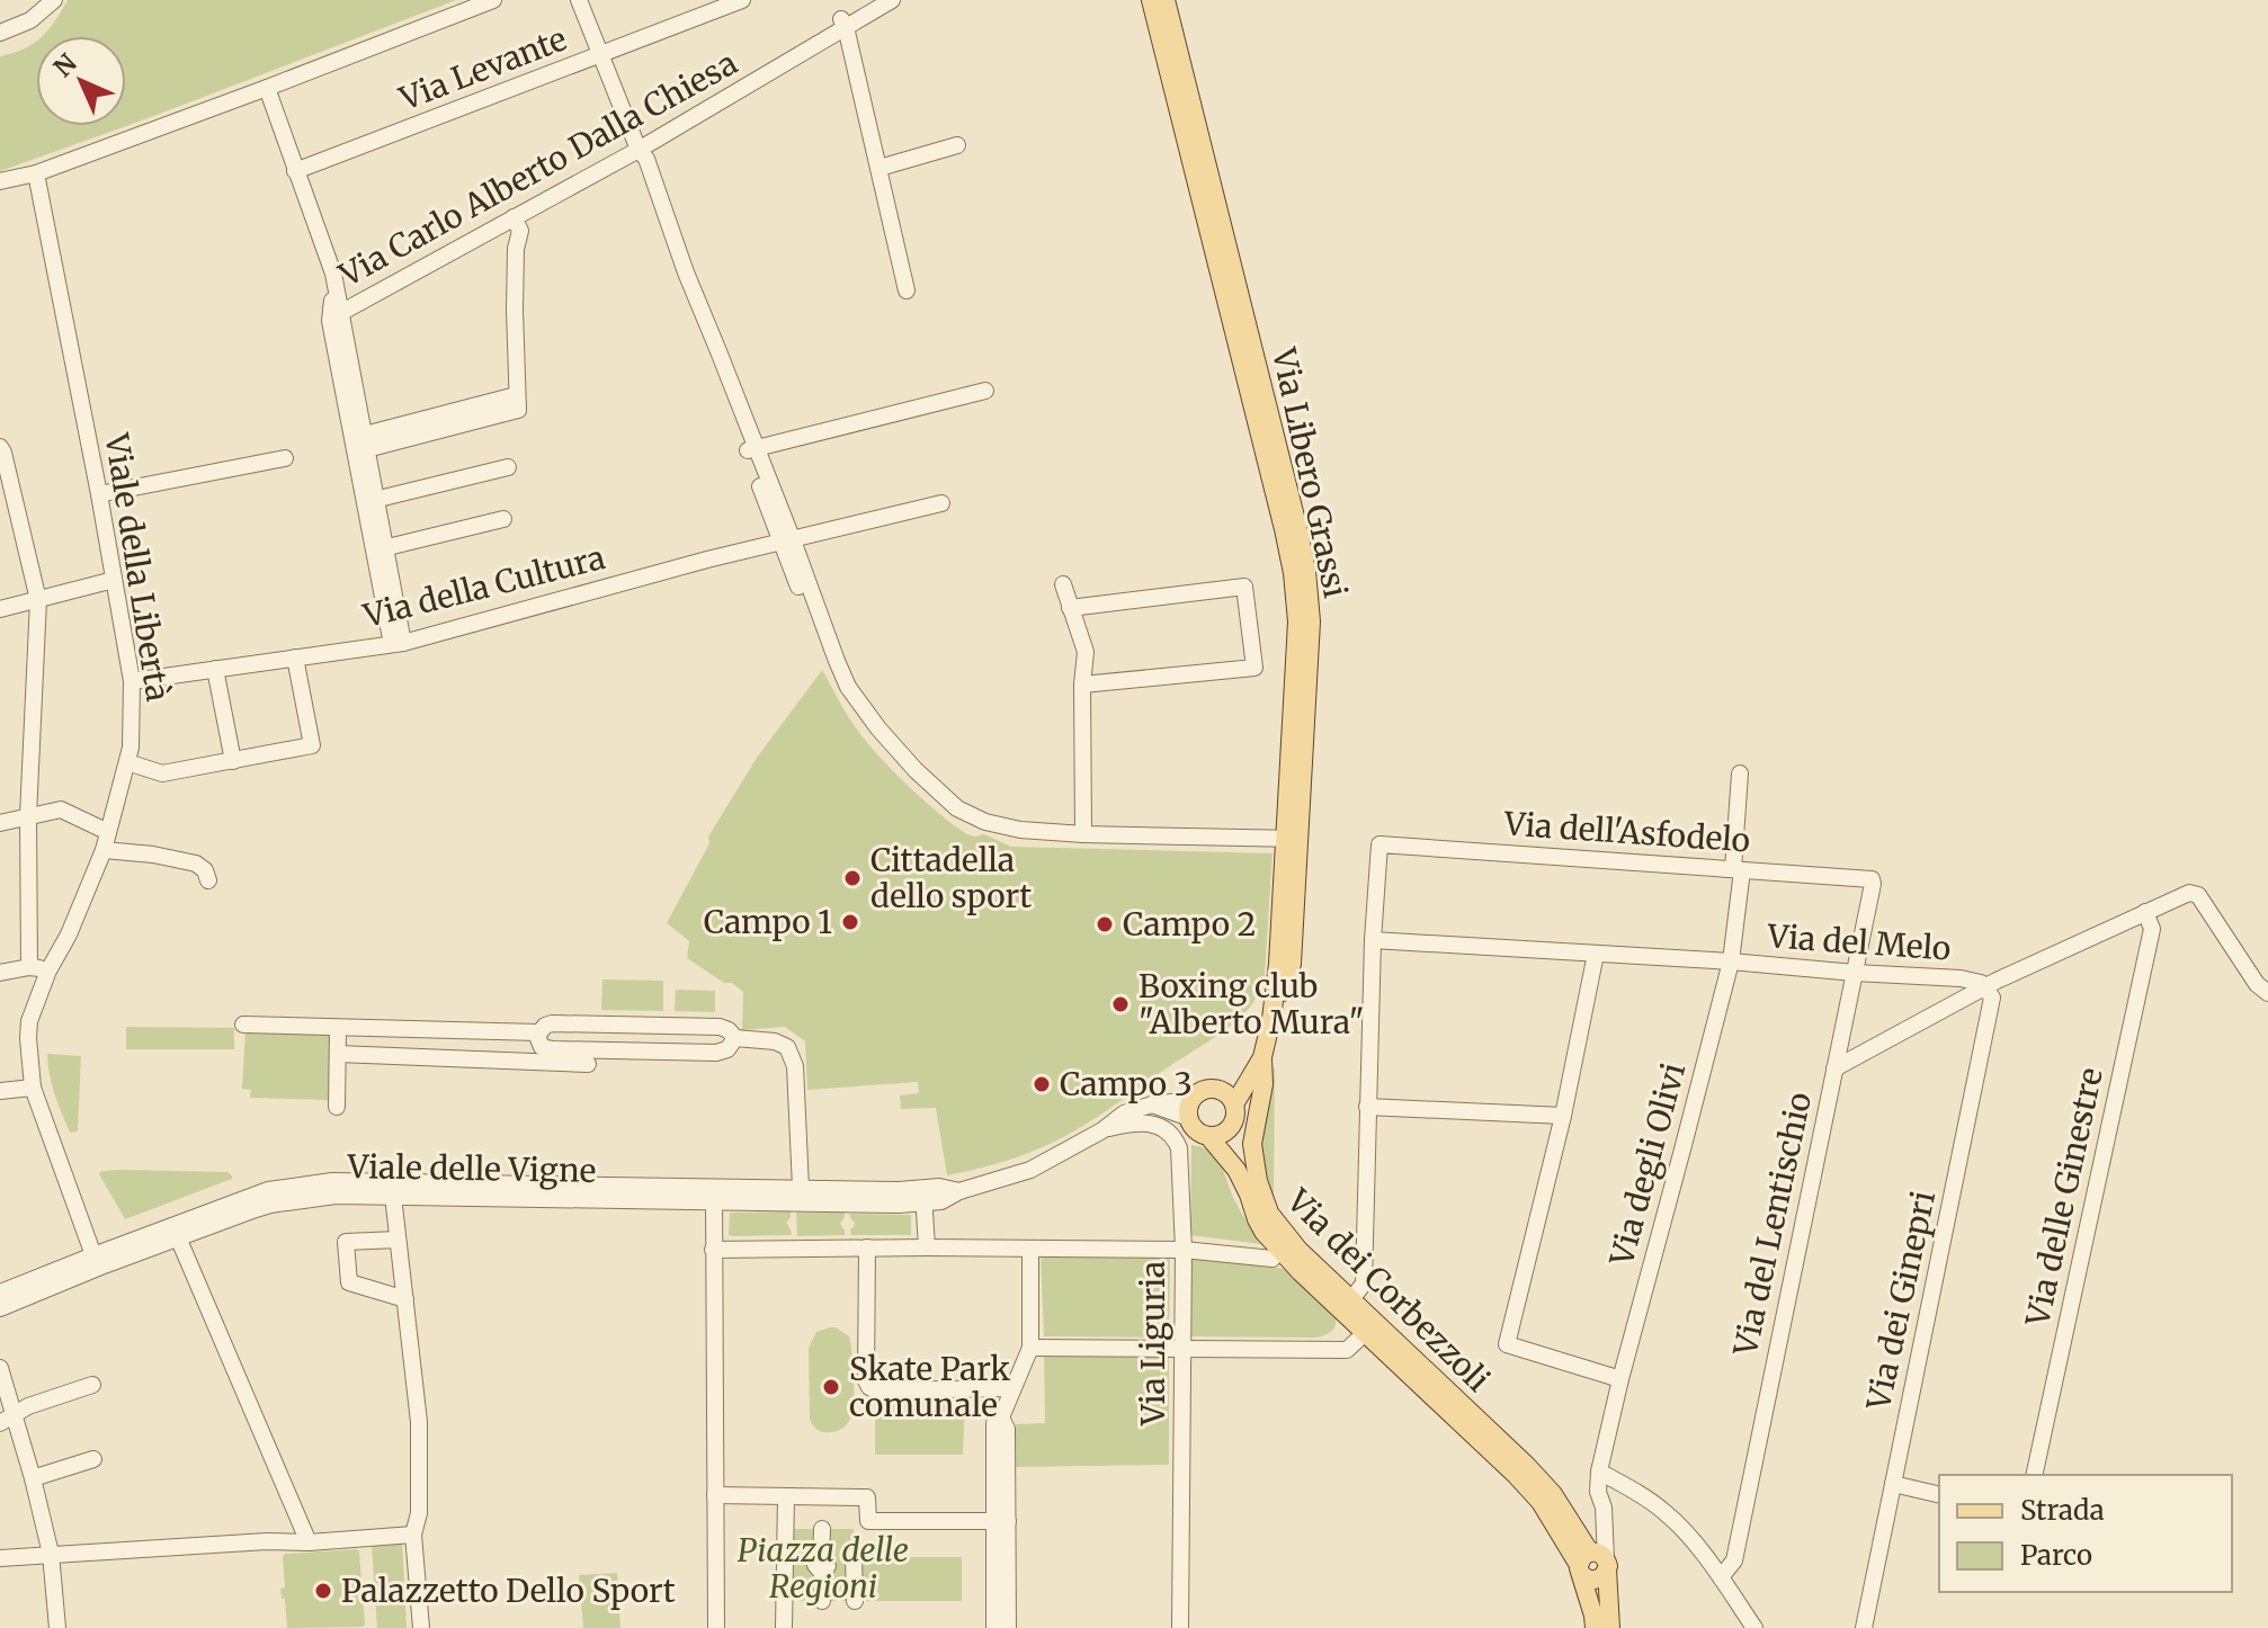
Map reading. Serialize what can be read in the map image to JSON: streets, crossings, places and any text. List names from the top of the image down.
{
  "streets": {
    "main road": ["Via Libero Grassi", "Via dei Corbezzoli"],
    "street": [
      "Via Levante",
      "Via Carlo Alberto Dalla Chiesa",
      "Viale della Libertà",
      "Via della Cultura",
      "Via dell'Asfodelo",
      "Via del Melo",
      "Via degli Olivi",
      "Viale delle Vigne",
      "Via delle Ginestre",
      "Via del Lentischio",
      "Via dei Ginepri",
      "Via Liguria"
    ]
  },
  "crossings": [
    ["Viale della Libertà", "Via della Cultura"],
    ["Viale della Libertà", "Viale delle Vigne"],
    ["Via dell'Asfodelo", "Via del Melo"],
    ["Via dell'Asfodelo", "Via degli Olivi"],
    ["Via dell'Asfodelo", "Via del Lentischio"],
    ["Via del Melo", "Via degli Olivi"],
    ["Via del Melo", "Via delle Ginestre"],
    ["Via del Melo", "Via del Lentischio"],
    ["Via del Melo", "Via dei Ginepri"],
    ["Viale delle Vigne", "Via dei Corbezzoli"],
    ["Viale delle Vigne", "Via Liguria"]
  ],
  "parks": ["Piazza delle Regioni"],
  "places": [
    "Cittadella dello sport",
    "Campo 1",
    "Campo 2",
    "Boxing club \"Alberto Mura\"",
    "Campo 3",
    "Skate Park comunale",
    "Palazzetto Dello Sport"
  ],
  "legend": ["Strada", "Parco"],
  "north": "top left"
}
